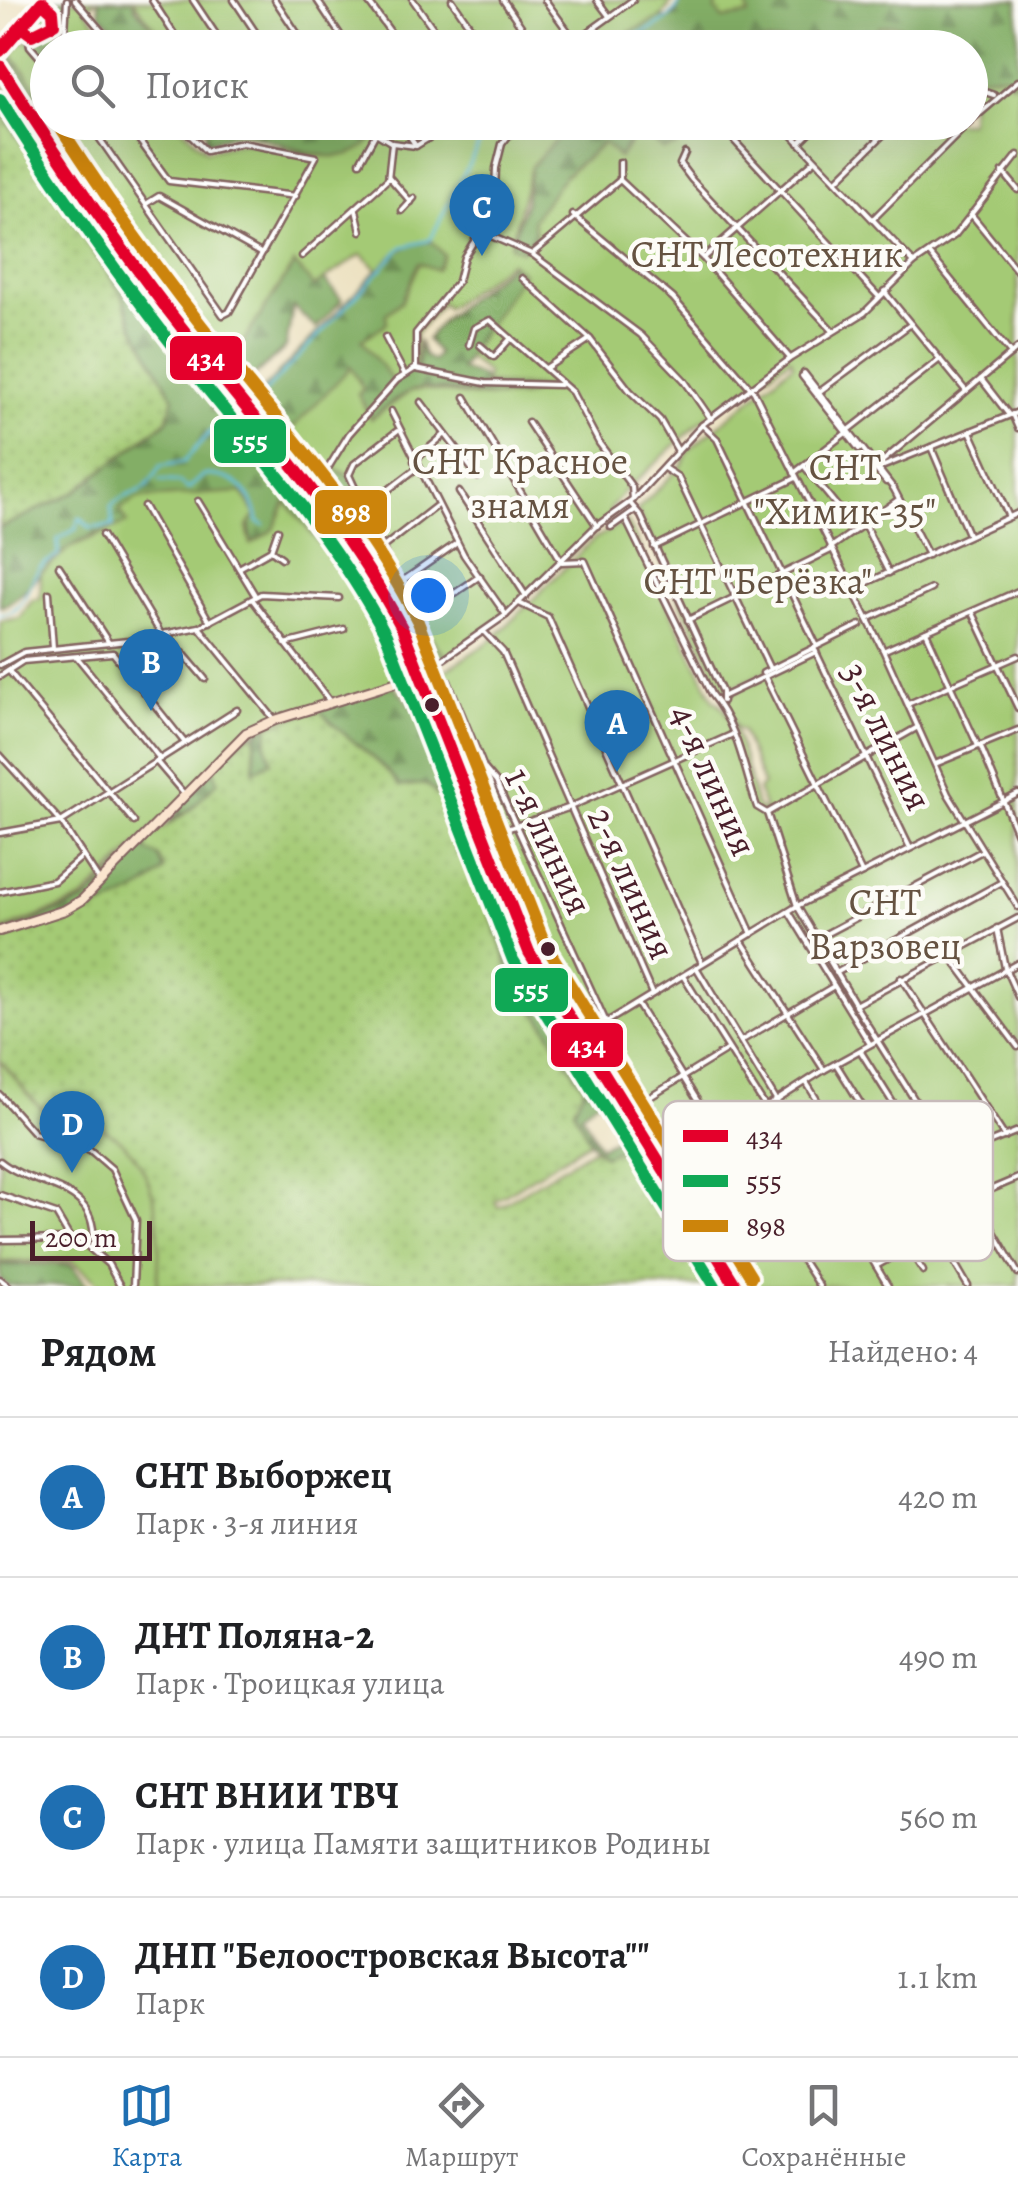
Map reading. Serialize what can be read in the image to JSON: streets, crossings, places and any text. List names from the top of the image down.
{
  "streets": {
    "street": [
      "3-я линия",
      "4-я линия",
      "1-я линия",
      "2-я линия"
    ]
  },
  "parks": [
    "СНТ Лесотехник",
    "СНТ Красное знамя",
    "СНТ \"Химик-35\"",
    "СНТ \"Берёзка\"",
    "СНТ Варзовец"
  ],
  "lines": ["transit line 434", "transit line 555", "transit line 898"],
  "legend": ["434", "555", "898"],
  "scale_bar": "200 m",
  "page": {
    "search": "Поиск",
    "pins": [
      "C",
      "B",
      "A",
      "D"
    ],
    "scale": "200 m",
    "heading": ["Рядом", "Найдено: 4"],
    "list": [
      {
        "mark": "A",
        "name": "СНТ Выборжец",
        "note": "Парк · 3-я линия",
        "value": "420 m"
      },
      {
        "mark": "B",
        "name": "ДНТ Поляна-2",
        "note": "Парк · Троицкая улица",
        "value": "490 m"
      },
      {
        "mark": "C",
        "name": "СНТ ВНИИ ТВЧ",
        "note": "Парк · улица Памяти защитников Родины",
        "value": "560 m"
      },
      {
        "mark": "D",
        "name": "ДНП \"Белоостровская Высота\"\"",
        "note": "Парк",
        "value": "1.1 km"
      }
    ],
    "nav": ["Карта", "Маршрут", "Сохранённые"]
  }
}
